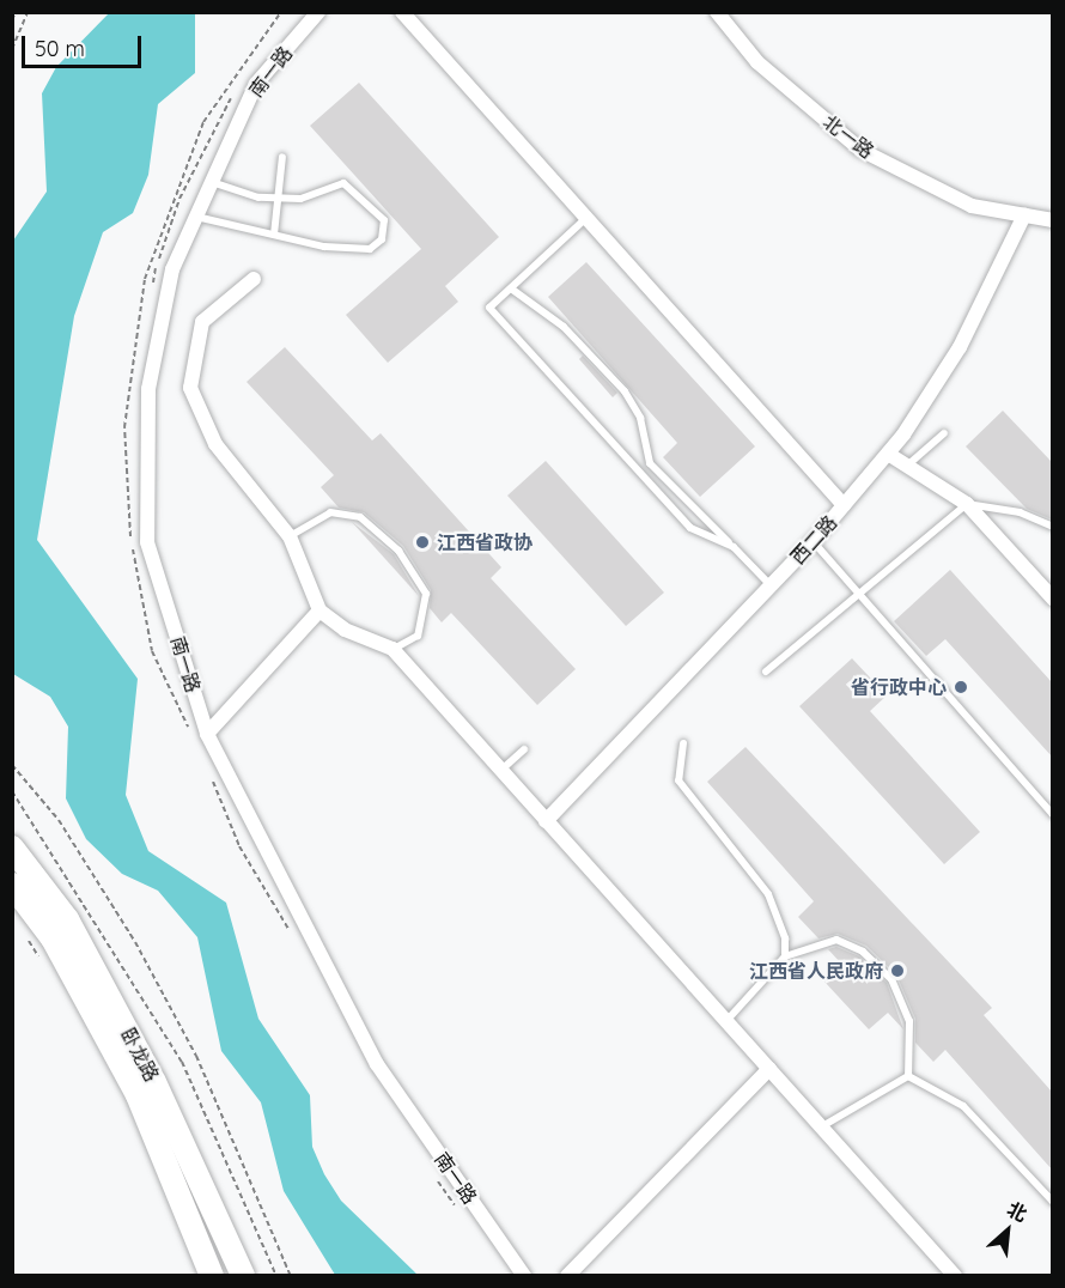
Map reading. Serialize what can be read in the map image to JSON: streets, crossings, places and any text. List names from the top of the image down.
{
  "streets": {
    "main road": ["卧龙路"],
    "street": ["南一路", "北一路", "西二路"]
  },
  "crossings": [
    ["北一路", "西二路"]
  ],
  "places": ["江西省政协", "省行政中心", "江西省人民政府"],
  "scale_bar": "50 m",
  "north": "top right"
}
